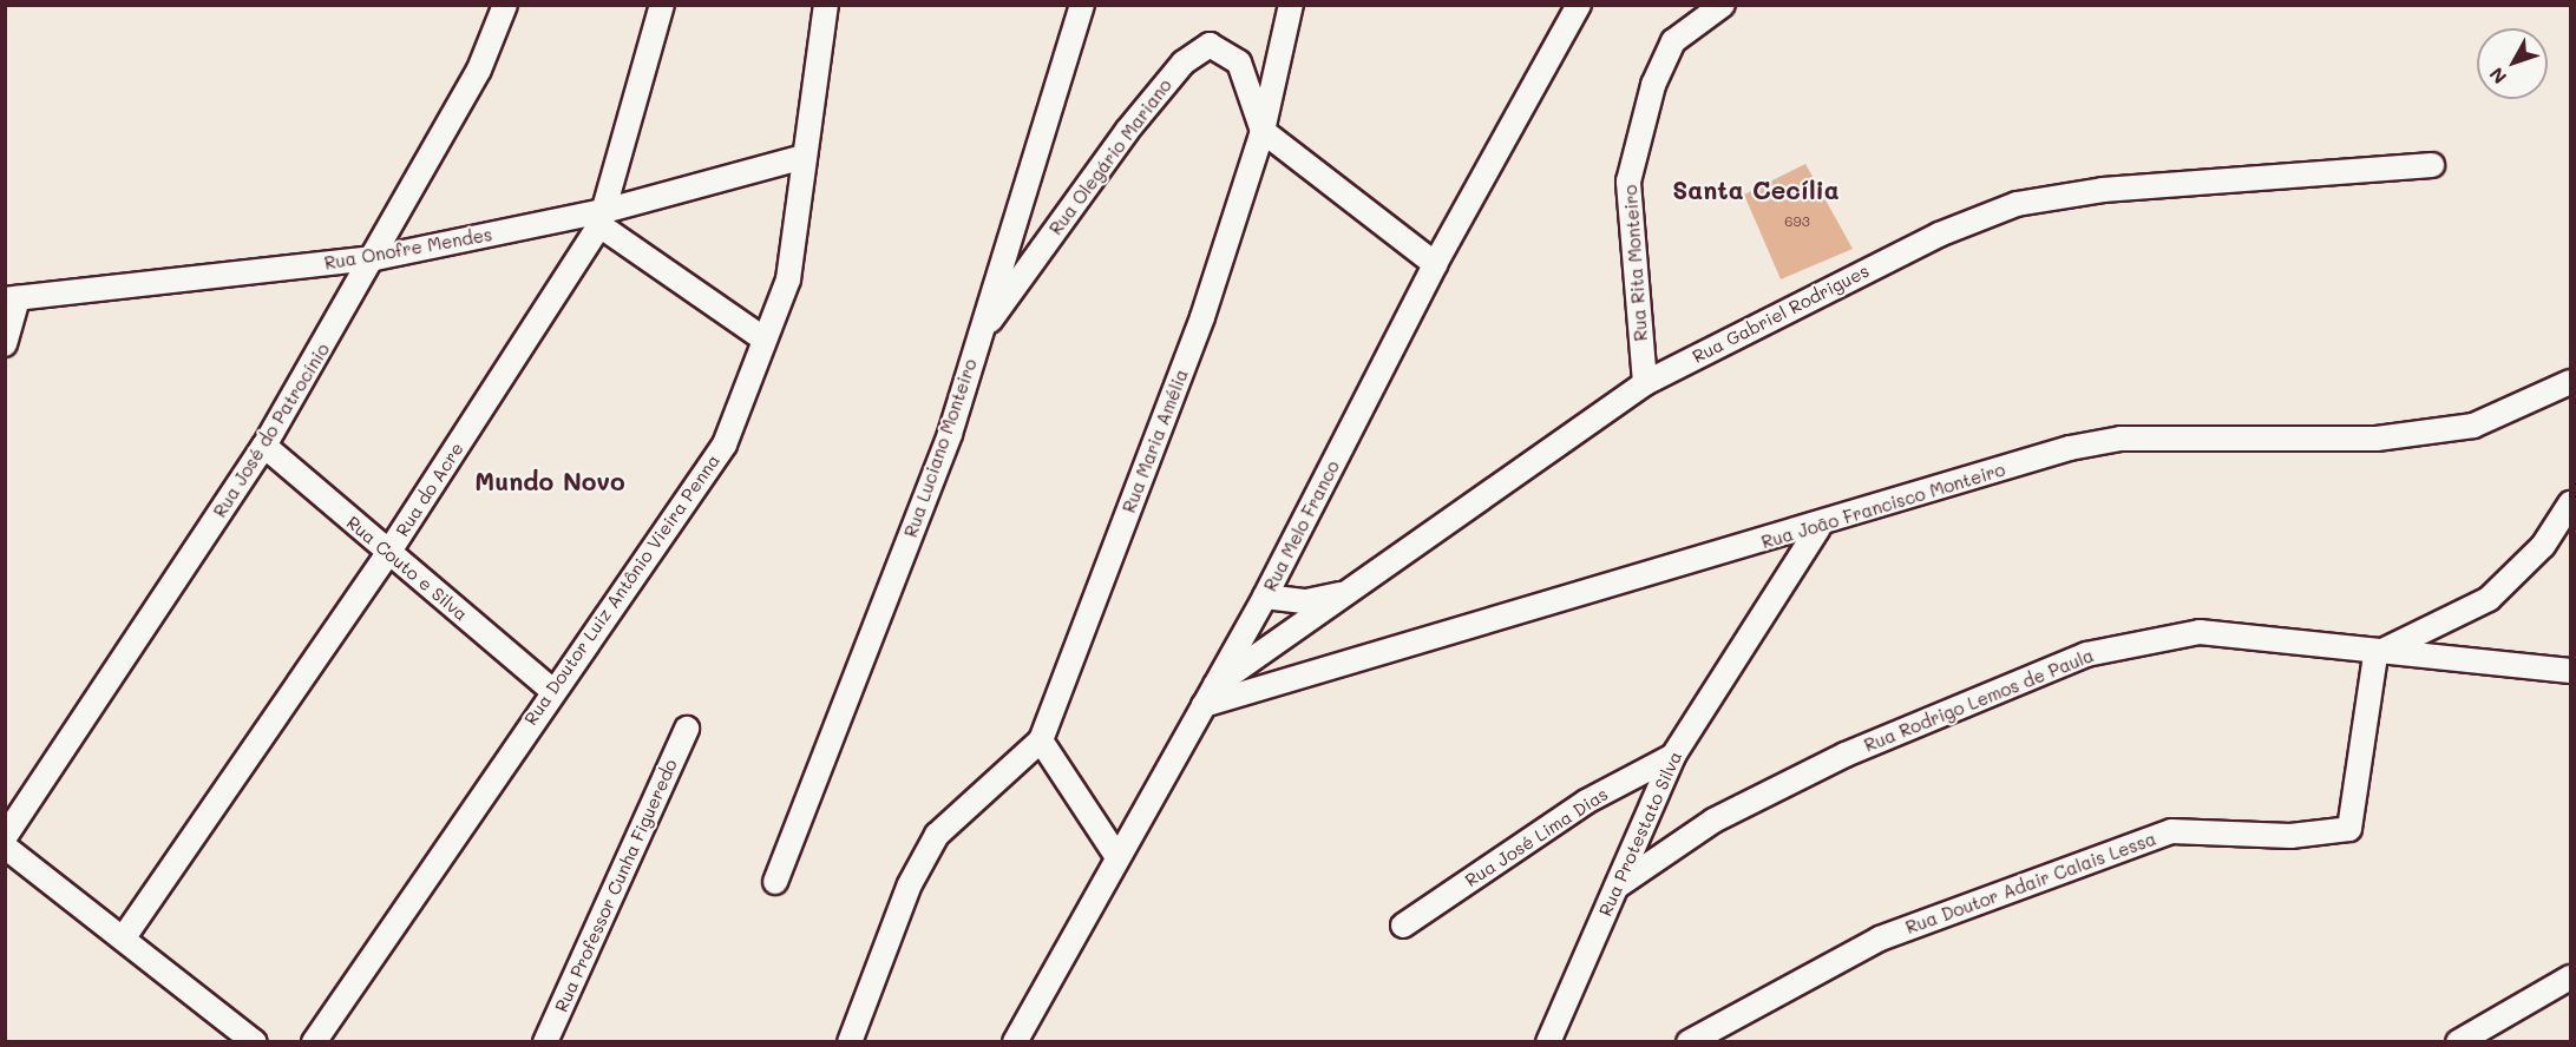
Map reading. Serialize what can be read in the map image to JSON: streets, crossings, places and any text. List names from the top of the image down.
{
  "streets": {
    "street": [
      "Rua Olegário Mariano",
      "Rua Onofre Mendes",
      "Rua Rita Monteiro",
      "Rua Gabriel Rodrigues",
      "Rua José do Patrocínio",
      "Rua Maria Amélia",
      "Rua Luciano Monteiro",
      "Rua do Acre",
      "Rua João Francisco Monteiro",
      "Rua Melo Franco",
      "Rua Couto e Silva",
      "Rua Doutor Luiz Antônio Vieira Penna",
      "Rua Rodrigo Lemos de Paula",
      "Rua Protestato Silva",
      "Rua José Lima Dias",
      "Rua Doutor Adair Calais Lessa",
      "Rua Professor Cunha Figueredo"
    ]
  },
  "crossings": [
    ["Rua Olegário Mariano", "Rua Maria Amélia"],
    ["Rua Olegário Mariano", "Rua Luciano Monteiro"],
    ["Rua Onofre Mendes", "Rua José do Patrocínio"],
    ["Rua Onofre Mendes", "Rua do Acre"],
    ["Rua Onofre Mendes", "Rua Doutor Luiz Antônio Vieira Penna"],
    ["Rua Rita Monteiro", "Rua Gabriel Rodrigues"],
    ["Rua Gabriel Rodrigues", "Rua João Francisco Monteiro"],
    ["Rua Gabriel Rodrigues", "Rua Melo Franco"],
    ["Rua José do Patrocínio", "Rua Couto e Silva"],
    ["Rua do Acre", "Rua Couto e Silva"],
    ["Rua João Francisco Monteiro", "Rua Melo Franco"],
    ["Rua João Francisco Monteiro", "Rua Protestato Silva"],
    ["Rua Couto e Silva", "Rua Doutor Luiz Antônio Vieira Penna"],
    ["Rua Rodrigo Lemos de Paula", "Rua Protestato Silva"],
    ["Rua Rodrigo Lemos de Paula", "Rua Doutor Adair Calais Lessa"],
    ["Rua Protestato Silva", "Rua José Lima Dias"]
  ],
  "districts": ["Santa Cecília", "Mundo Novo"],
  "house_numbers": ["693"],
  "north": "bottom left"
}
